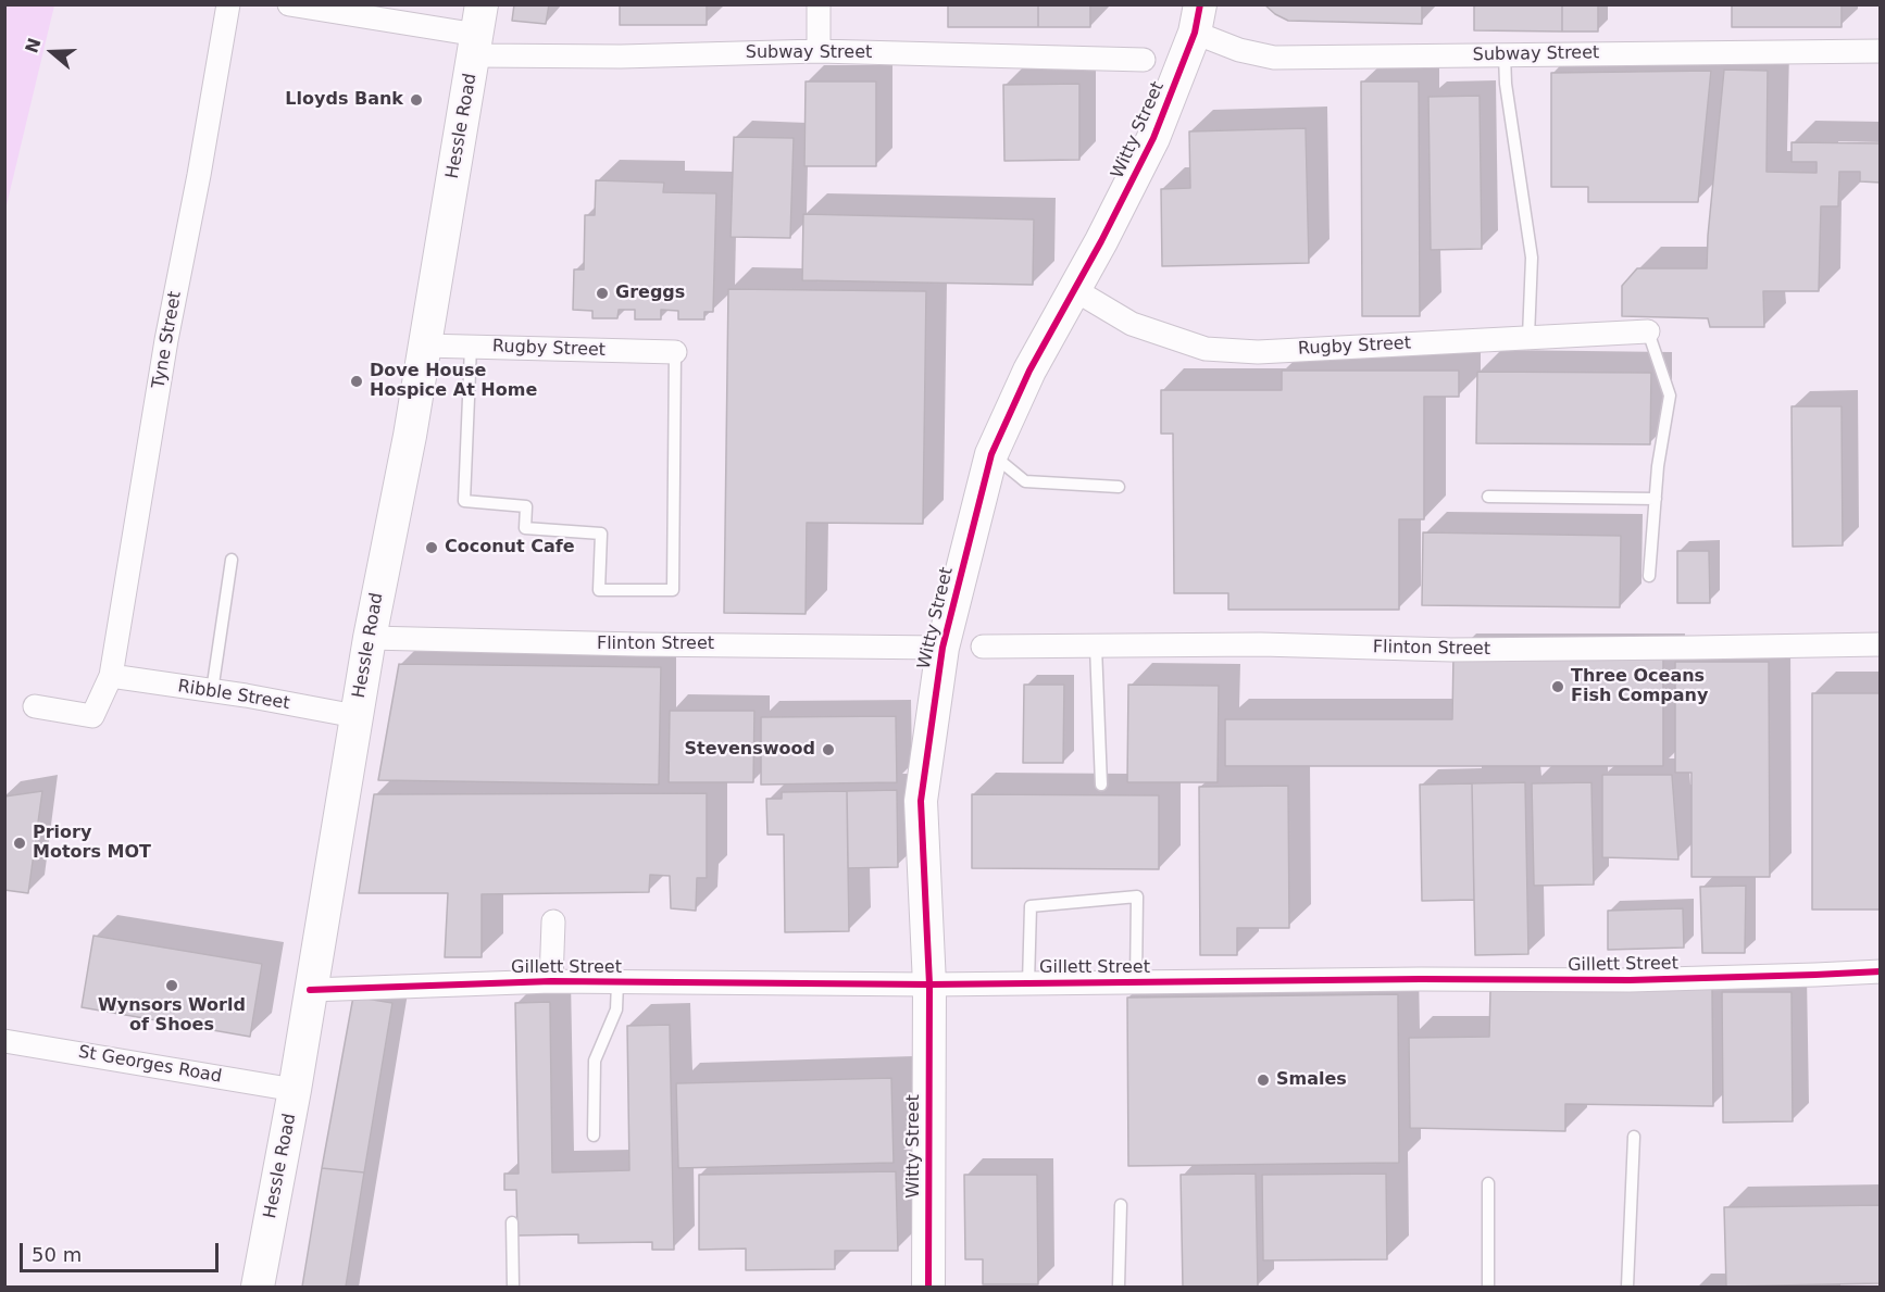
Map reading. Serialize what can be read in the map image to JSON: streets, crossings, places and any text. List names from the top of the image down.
{
  "streets": {
    "street": [
      "Subway Street",
      "Hessle Road",
      "Witty Street",
      "Tyne Street",
      "Rugby Street",
      "Flinton Street",
      "Ribble Street",
      "Gillett Street",
      "St Georges Road"
    ]
  },
  "crossings": [
    ["Subway Street", "Hessle Road"],
    ["Subway Street", "Witty Street"],
    ["Hessle Road", "Rugby Street"],
    ["Hessle Road", "Flinton Street"],
    ["Hessle Road", "Ribble Street"],
    ["Hessle Road", "Gillett Street"],
    ["Hessle Road", "St Georges Road"],
    ["Witty Street", "Rugby Street"],
    ["Witty Street", "Flinton Street"],
    ["Witty Street", "Gillett Street"],
    ["Tyne Street", "Ribble Street"]
  ],
  "places": [
    "Lloyds Bank",
    "Greggs",
    "Dove House Hospice At Home",
    "Coconut Cafe",
    "Three Oceans Fish Company",
    "Stevenswood",
    "Priory Motors MOT",
    "Wynsors World of Shoes",
    "Smales"
  ],
  "scale_bar": "50 m",
  "north": "left"
}
